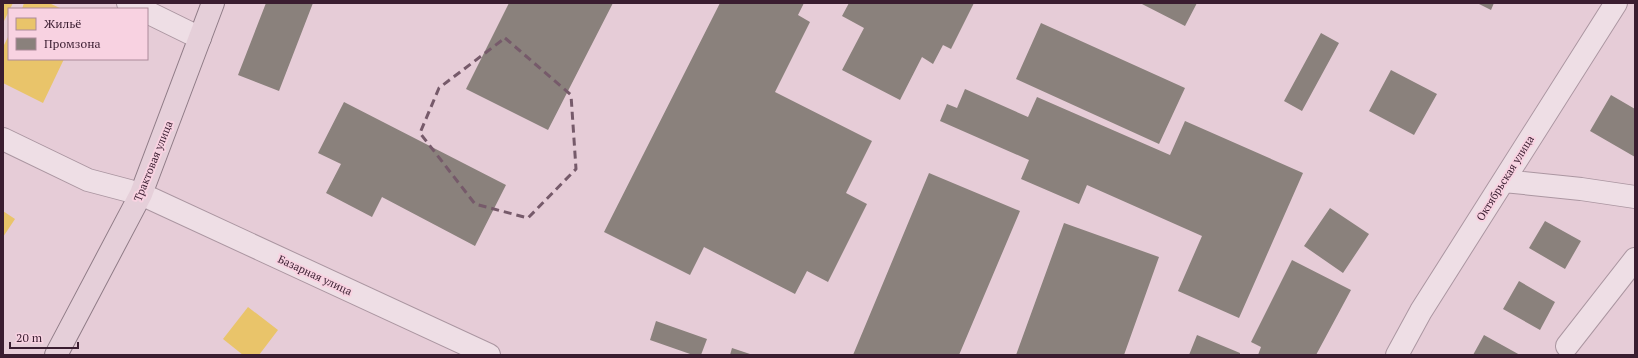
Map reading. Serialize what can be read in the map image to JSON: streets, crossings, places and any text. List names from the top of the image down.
{
  "streets": {
    "main road": ["Трактовая улица"],
    "street": ["Октябрьская улица", "Базарная улица"]
  },
  "crossings": [
    ["Трактовая улица", "Базарная улица"]
  ],
  "legend": ["Жильё", "Промзона"],
  "scale_bar": "20 m"
}
